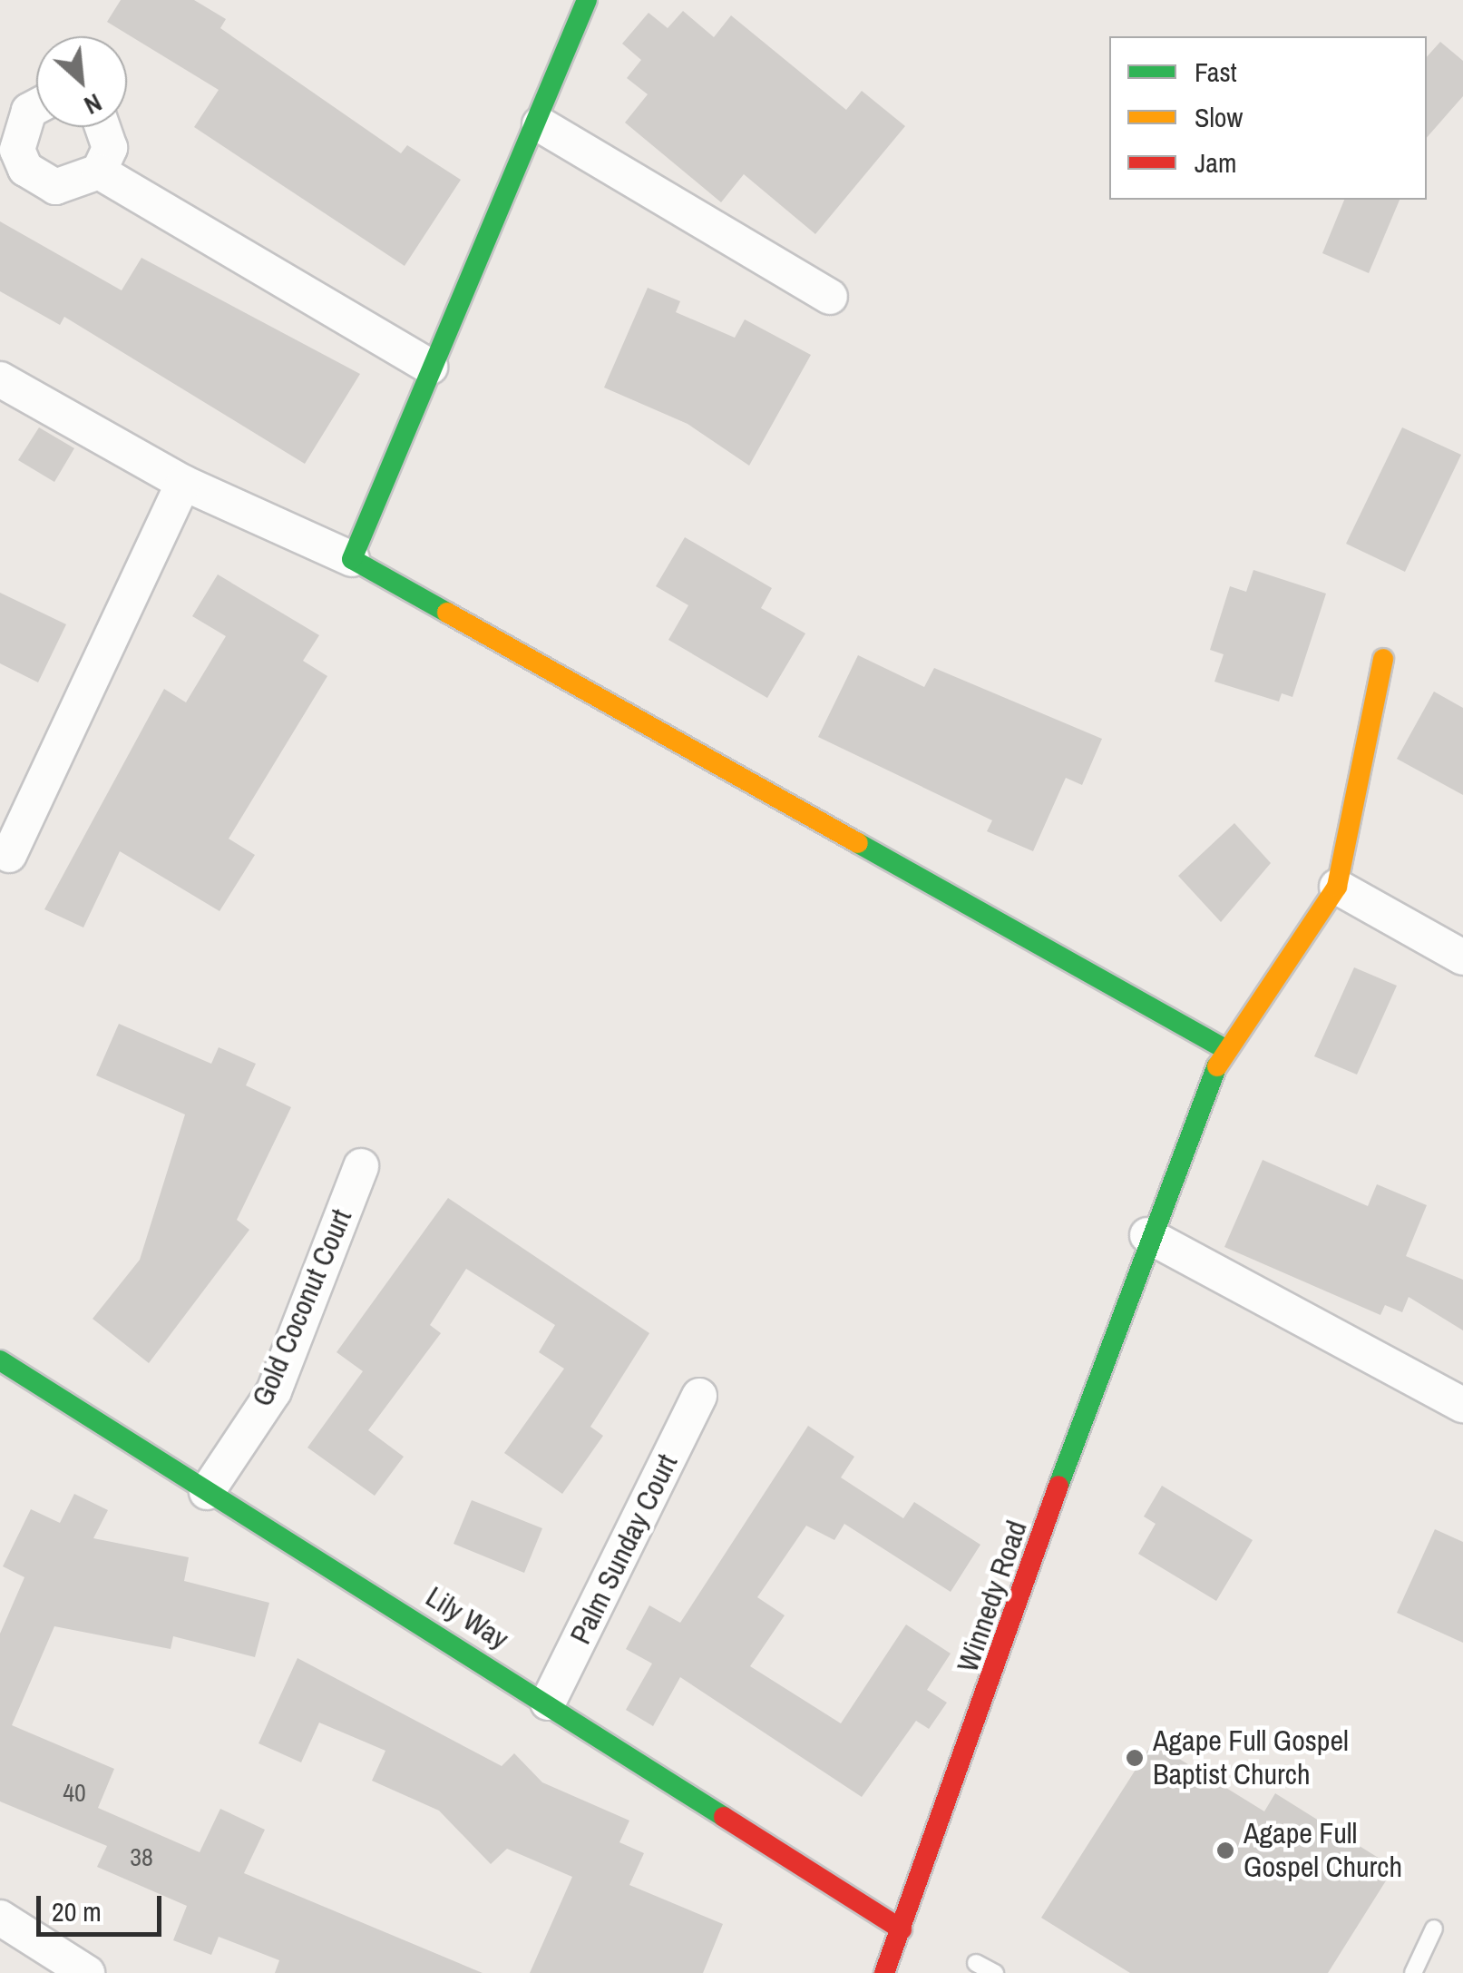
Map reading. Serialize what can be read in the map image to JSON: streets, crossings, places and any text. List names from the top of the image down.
{
  "streets": {
    "street": [
      "Gold Coconut Court",
      "Palm Sunday Court",
      "Winnedy Road",
      "Lily Way"
    ]
  },
  "crossings": [
    ["Gold Coconut Court", "Lily Way"],
    ["Palm Sunday Court", "Lily Way"],
    ["Winnedy Road", "Lily Way"]
  ],
  "places": ["Agape Full Gospel Baptist Church", "Agape Full Gospel Church"],
  "house_numbers": ["40", "38"],
  "legend": ["Fast", "Slow", "Jam"],
  "scale_bar": "20 m",
  "north": "bottom right"
}
